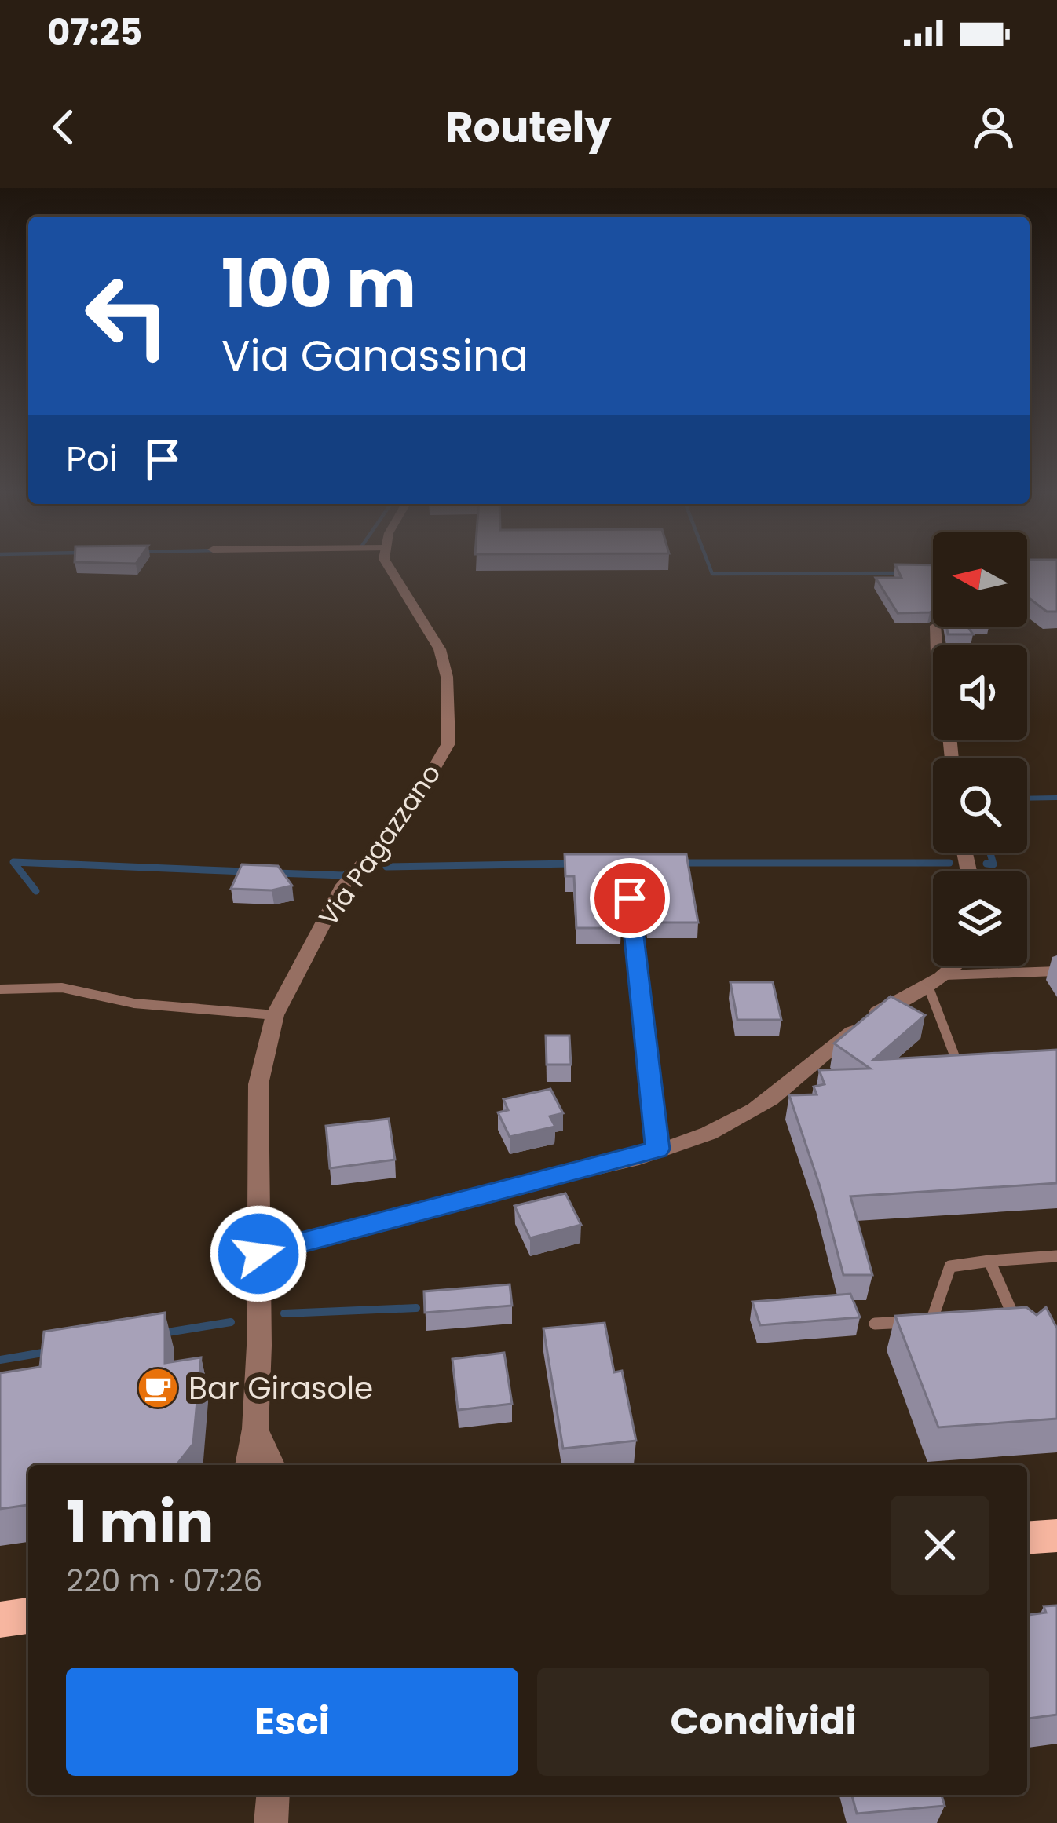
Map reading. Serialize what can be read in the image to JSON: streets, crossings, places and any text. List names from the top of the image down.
{
  "streets": {
    "street": ["Via Pagazzano"]
  },
  "places": {
    "cafe": ["Bar Girasole"]
  },
  "north": "left",
  "page": {
    "status": "07:25",
    "header": "Routely",
    "turn": ["100 m", "Via Ganassina"],
    "then": "Poi",
    "heading": ["1 min", "220 m · 07:26"],
    "buttons": ["Esci", "Condividi"]
  }
}
